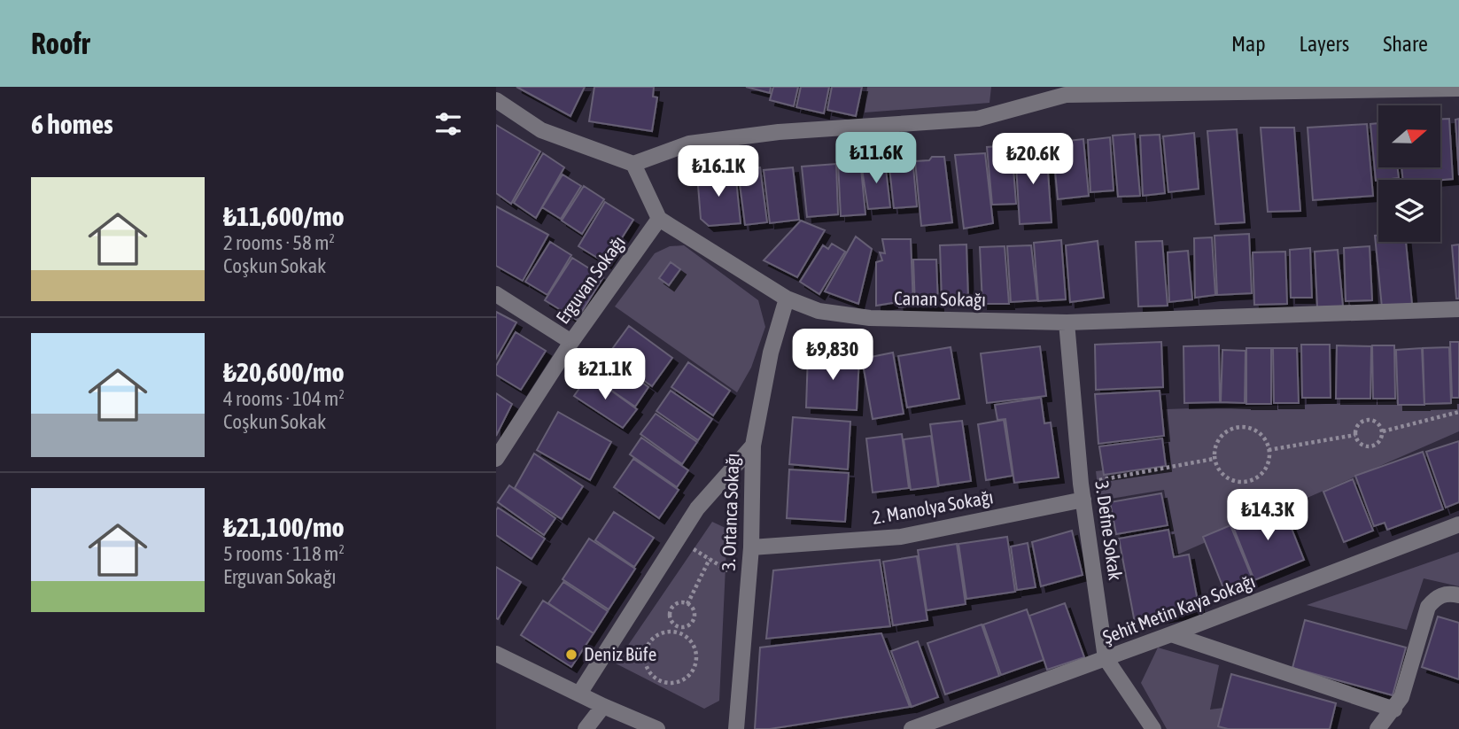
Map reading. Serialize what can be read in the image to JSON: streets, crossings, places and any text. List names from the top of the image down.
{
  "streets": {
    "street": [
      "Erguvan Sokağı",
      "Canan Sokağı",
      "2. Manolya Sokağı",
      "3. Ortanca Sokağı",
      "3. Defne Sokak",
      "Şehit Metin Kaya Sokağı"
    ]
  },
  "crossings": [
    ["Erguvan Sokağı", "Canan Sokağı"],
    ["Canan Sokağı", "3. Ortanca Sokağı"],
    ["Canan Sokağı", "3. Defne Sokak"],
    ["2. Manolya Sokağı", "3. Ortanca Sokağı"],
    ["2. Manolya Sokağı", "3. Defne Sokak"],
    ["3. Defne Sokak", "Şehit Metin Kaya Sokağı"]
  ],
  "places": ["Deniz Büfe"],
  "north": "right",
  "page": {
    "header": "Roofr",
    "nav": ["Map", "Layers", "Share"],
    "heading": "6 homes",
    "price": [
      "₺11.6K",
      "₺20.6K",
      "₺16.1K",
      "₺9,830",
      "₺21.1K",
      "₺14.3K"
    ],
    "list": [
      {
        "name": "₺11,600/mo",
        "note": "2 rooms · 58 m² · Coşkun Sokak"
      },
      {
        "name": "₺20,600/mo",
        "note": "4 rooms · 104 m² · Coşkun Sokak"
      },
      {
        "name": "₺21,100/mo",
        "note": "5 rooms · 118 m² · Erguvan Sokağı"
      }
    ]
  }
}
